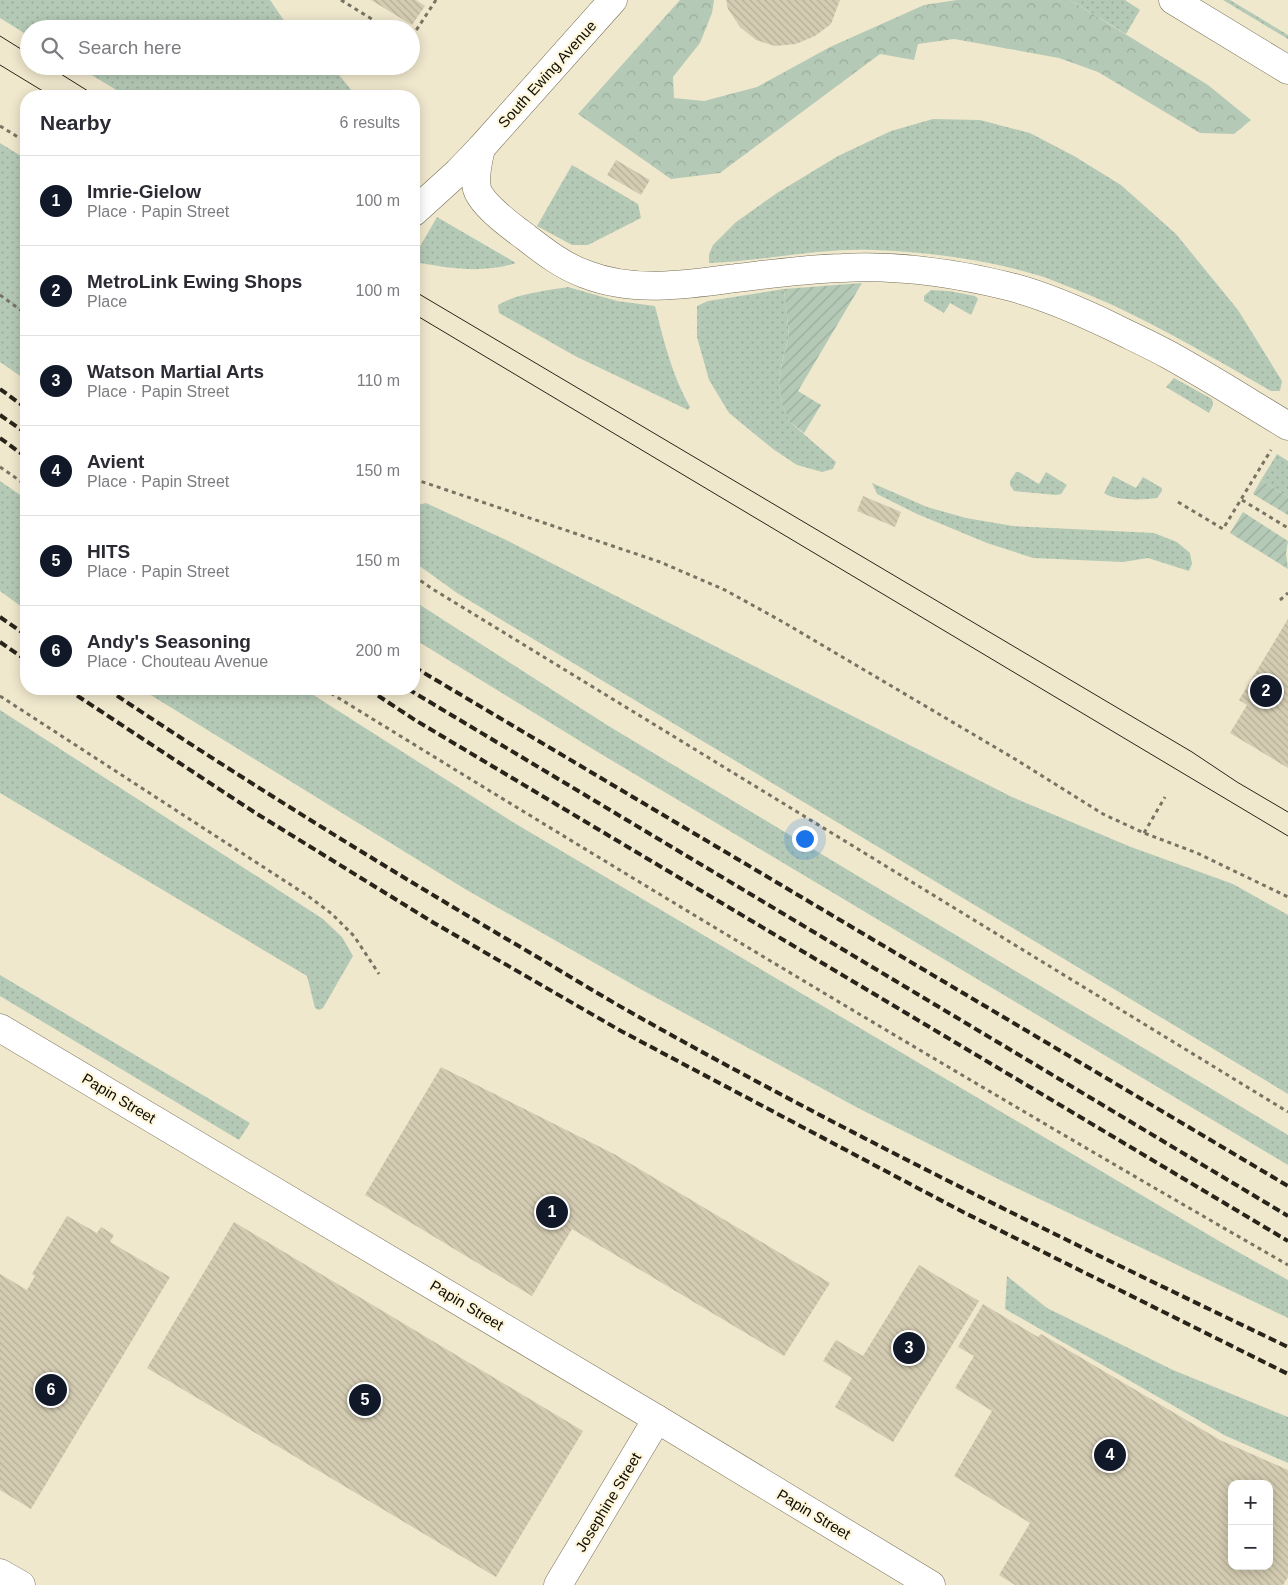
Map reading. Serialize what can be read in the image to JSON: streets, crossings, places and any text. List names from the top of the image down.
{
  "streets": {
    "street": ["South Ewing Avenue", "Papin Street", "Josephine Street"]
  },
  "crossings": [
    ["Papin Street", "Josephine Street"]
  ],
  "page": {
    "search": "Search here",
    "heading": ["Nearby", "6 results"],
    "list": [
      {
        "mark": "1",
        "name": "Imrie-Gielow",
        "note": "Place · Papin Street",
        "value": "100 m"
      },
      {
        "mark": "2",
        "name": "MetroLink Ewing Shops",
        "note": "Place",
        "value": "100 m"
      },
      {
        "mark": "3",
        "name": "Watson Martial Arts",
        "note": "Place · Papin Street",
        "value": "110 m"
      },
      {
        "mark": "4",
        "name": "Avient",
        "note": "Place · Papin Street",
        "value": "150 m"
      },
      {
        "mark": "5",
        "name": "HITS",
        "note": "Place · Papin Street",
        "value": "150 m"
      },
      {
        "mark": "6",
        "name": "Andy's Seasoning",
        "note": "Place · Chouteau Avenue",
        "value": "200 m"
      }
    ],
    "pins": [
      "2",
      "1",
      "3",
      "6",
      "5",
      "4"
    ],
    "map_buttons": ["+", "−"]
  }
}
